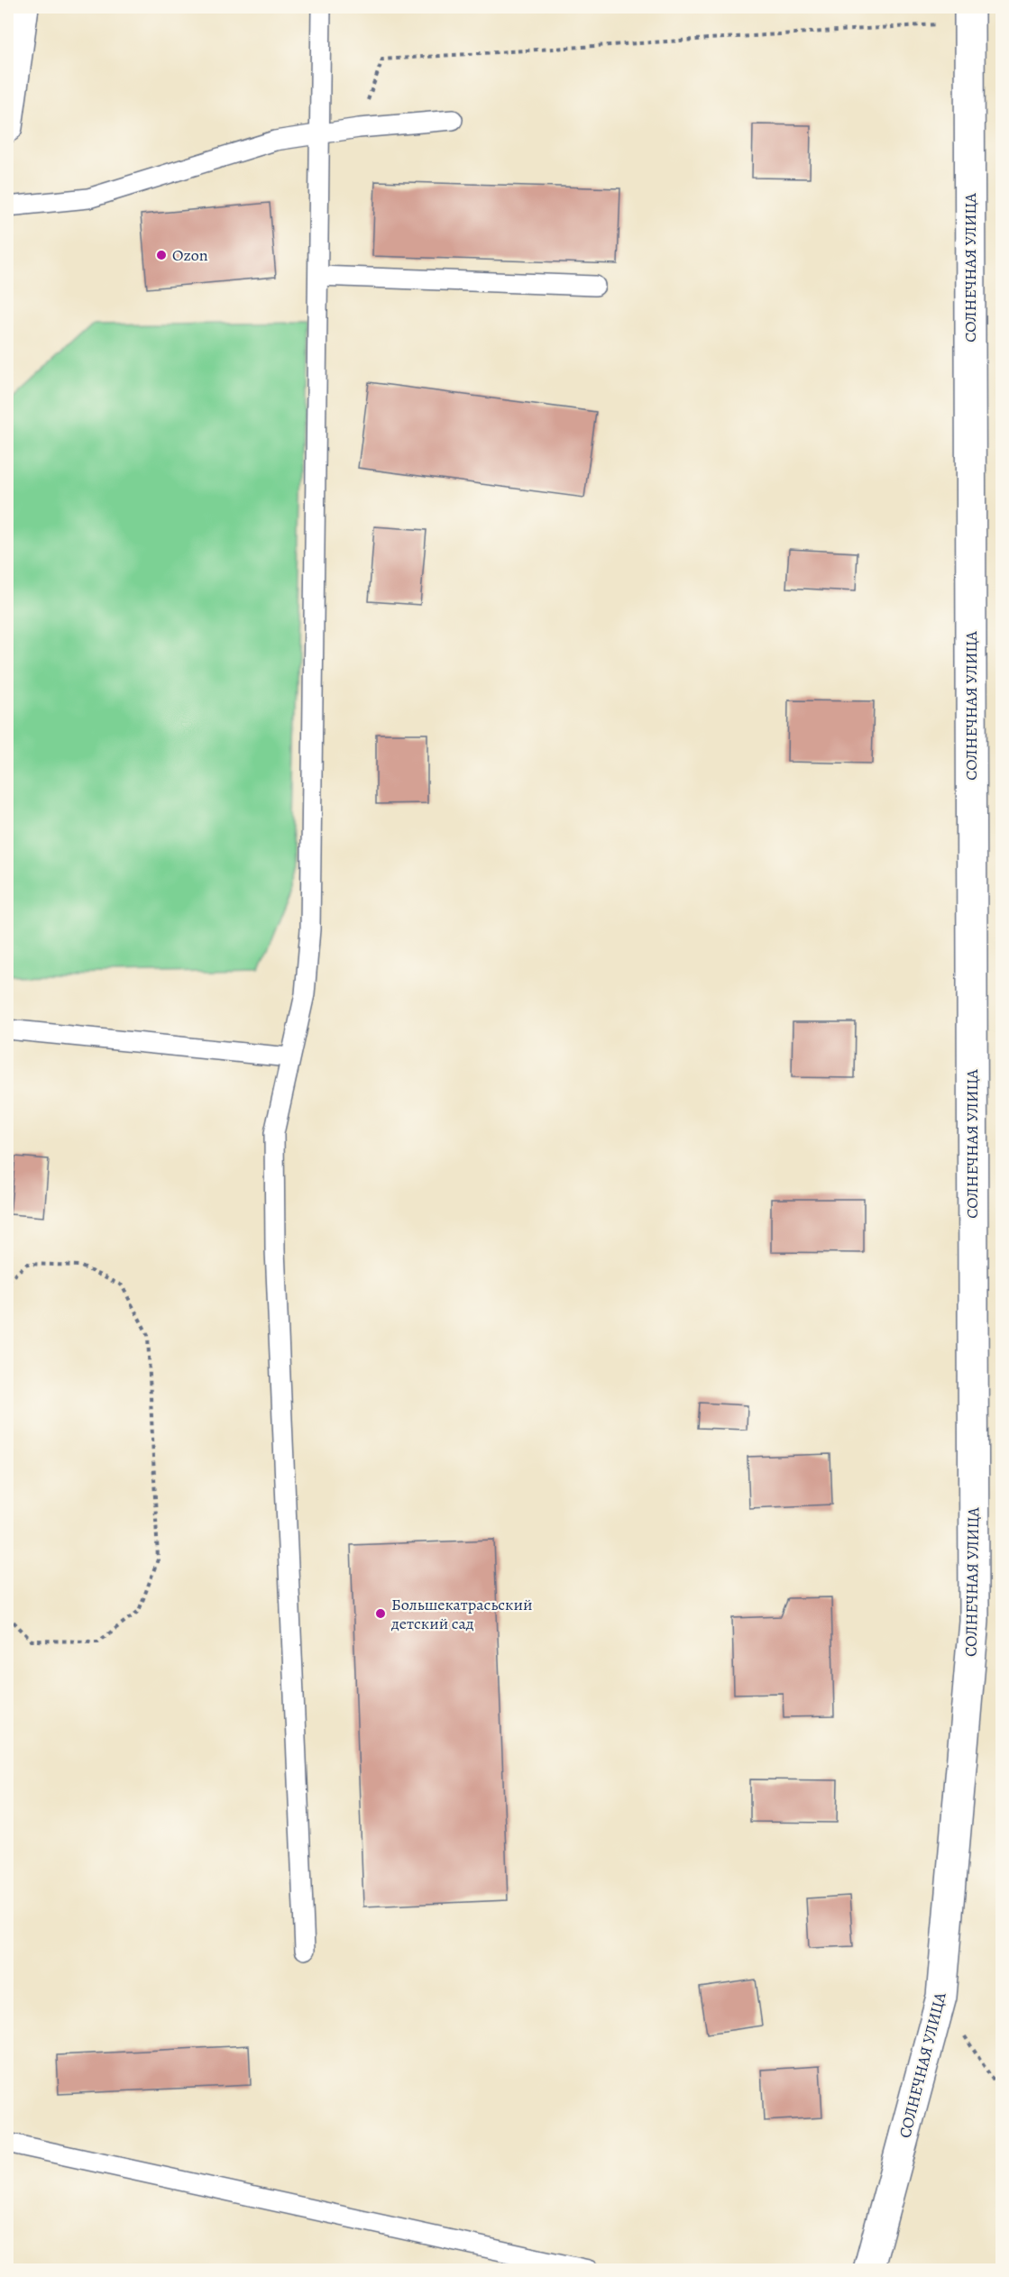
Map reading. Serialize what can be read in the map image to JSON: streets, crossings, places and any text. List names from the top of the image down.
{
  "streets": {
    "street": ["СОЛНЕЧНАЯ УЛИЦА"]
  },
  "places": ["Ozon", "Большекатрасьский детский сад"]
}
